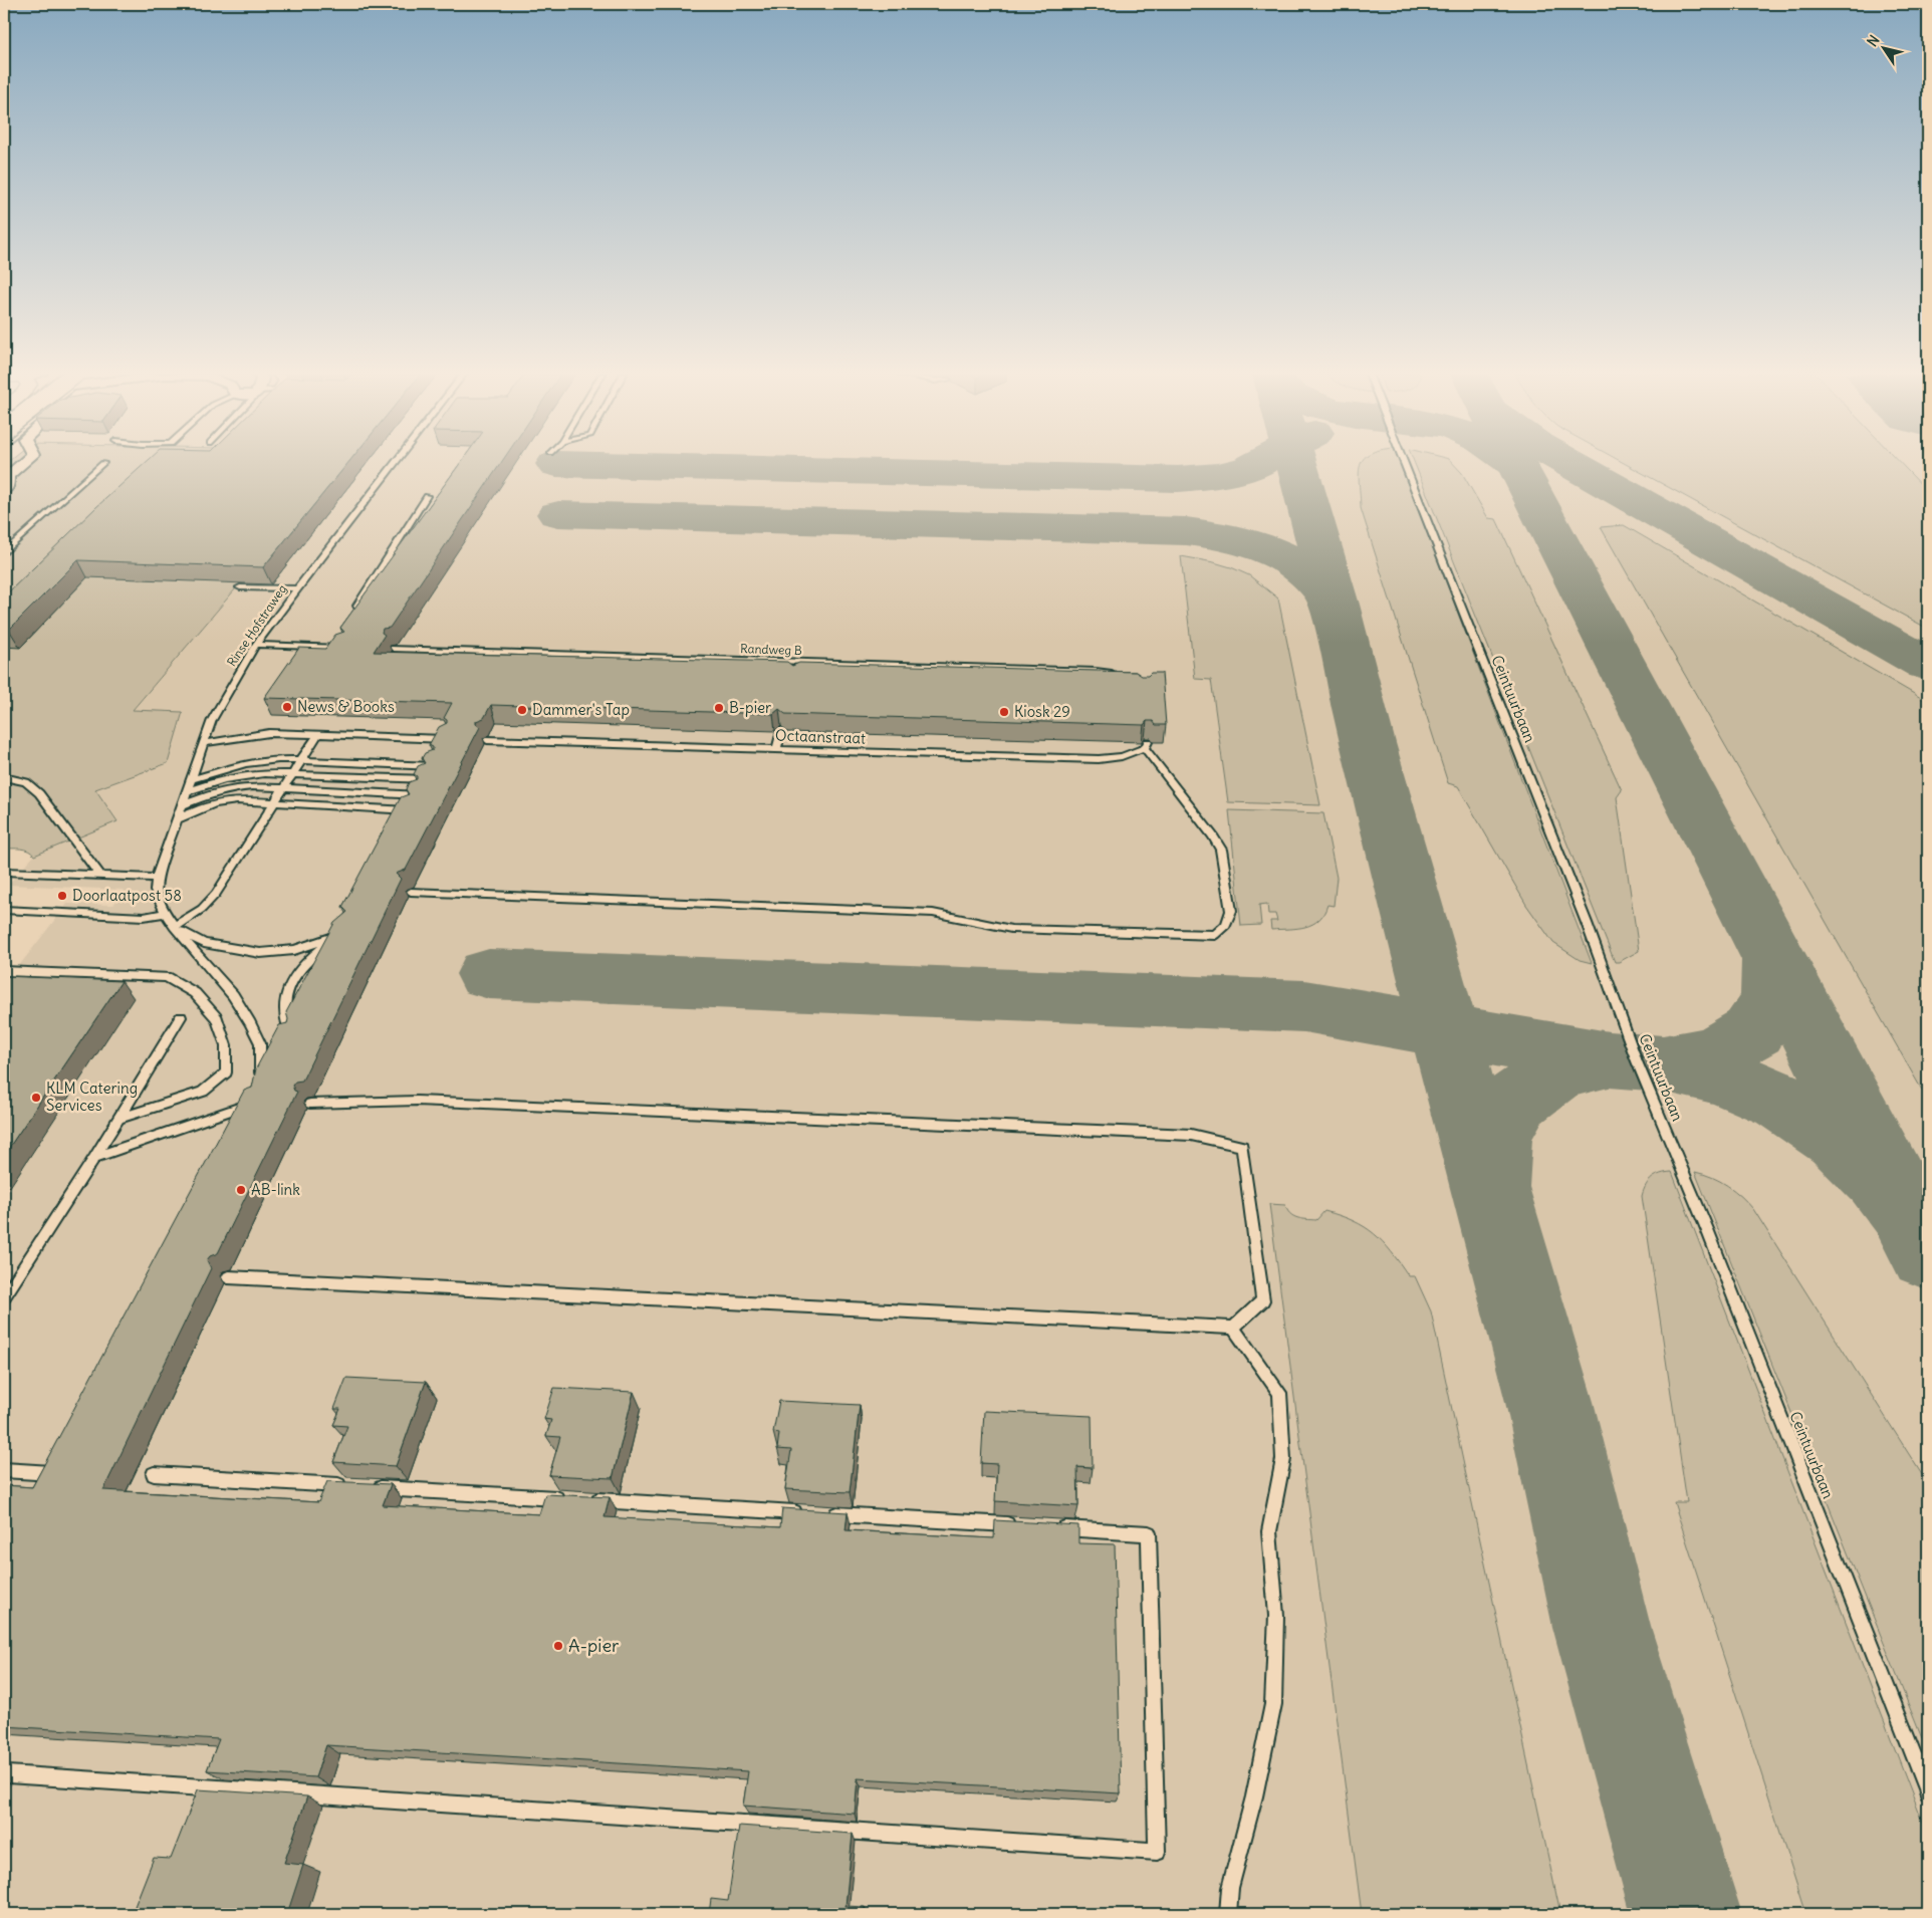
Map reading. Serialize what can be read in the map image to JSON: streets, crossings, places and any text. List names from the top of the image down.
{
  "streets": {
    "lane": [
      "Rinse Hofstraweg",
      "Randweg B",
      "Ceintuurbaan",
      "Octaanstraat"
    ]
  },
  "places": [
    "News & Books",
    "B-pier",
    "Dammer's Tap",
    "Kiosk 29",
    "Doorlaatpost 58",
    "KLM Catering Services",
    "AB-link",
    "A-pier"
  ],
  "north": "top left"
}
